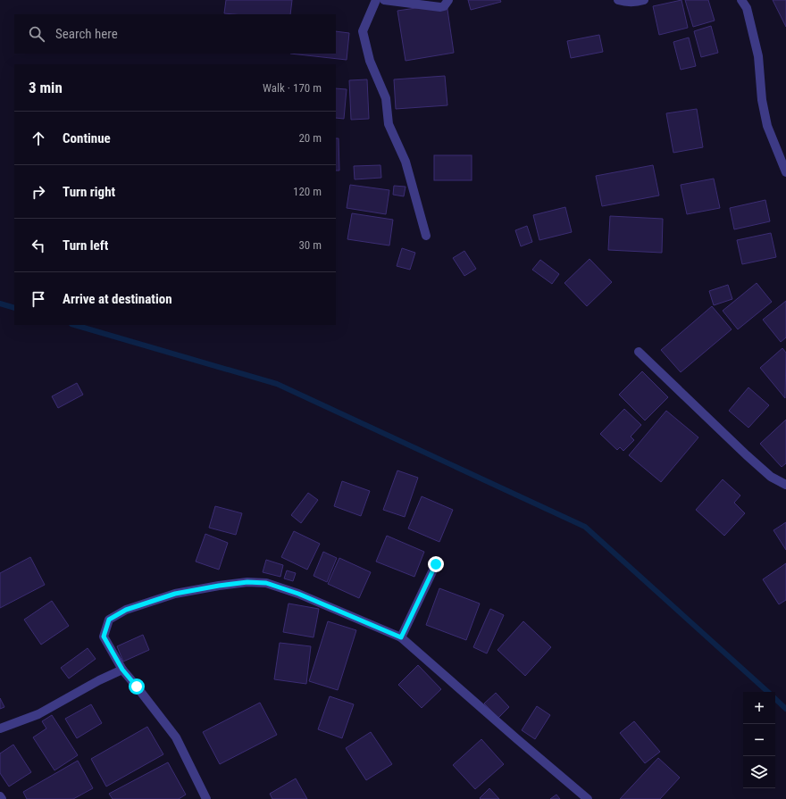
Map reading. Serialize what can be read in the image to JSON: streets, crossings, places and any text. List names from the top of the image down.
{
  "page": {
    "search": "Search here",
    "heading": ["3 min", "Walk · 170 m"],
    "list": [
      ["Continue", "20 m"],
      ["Turn right", "120 m"],
      ["Turn left", "30 m"],
      "Arrive at destination"
    ],
    "map_buttons": ["+", "−"]
  }
}
